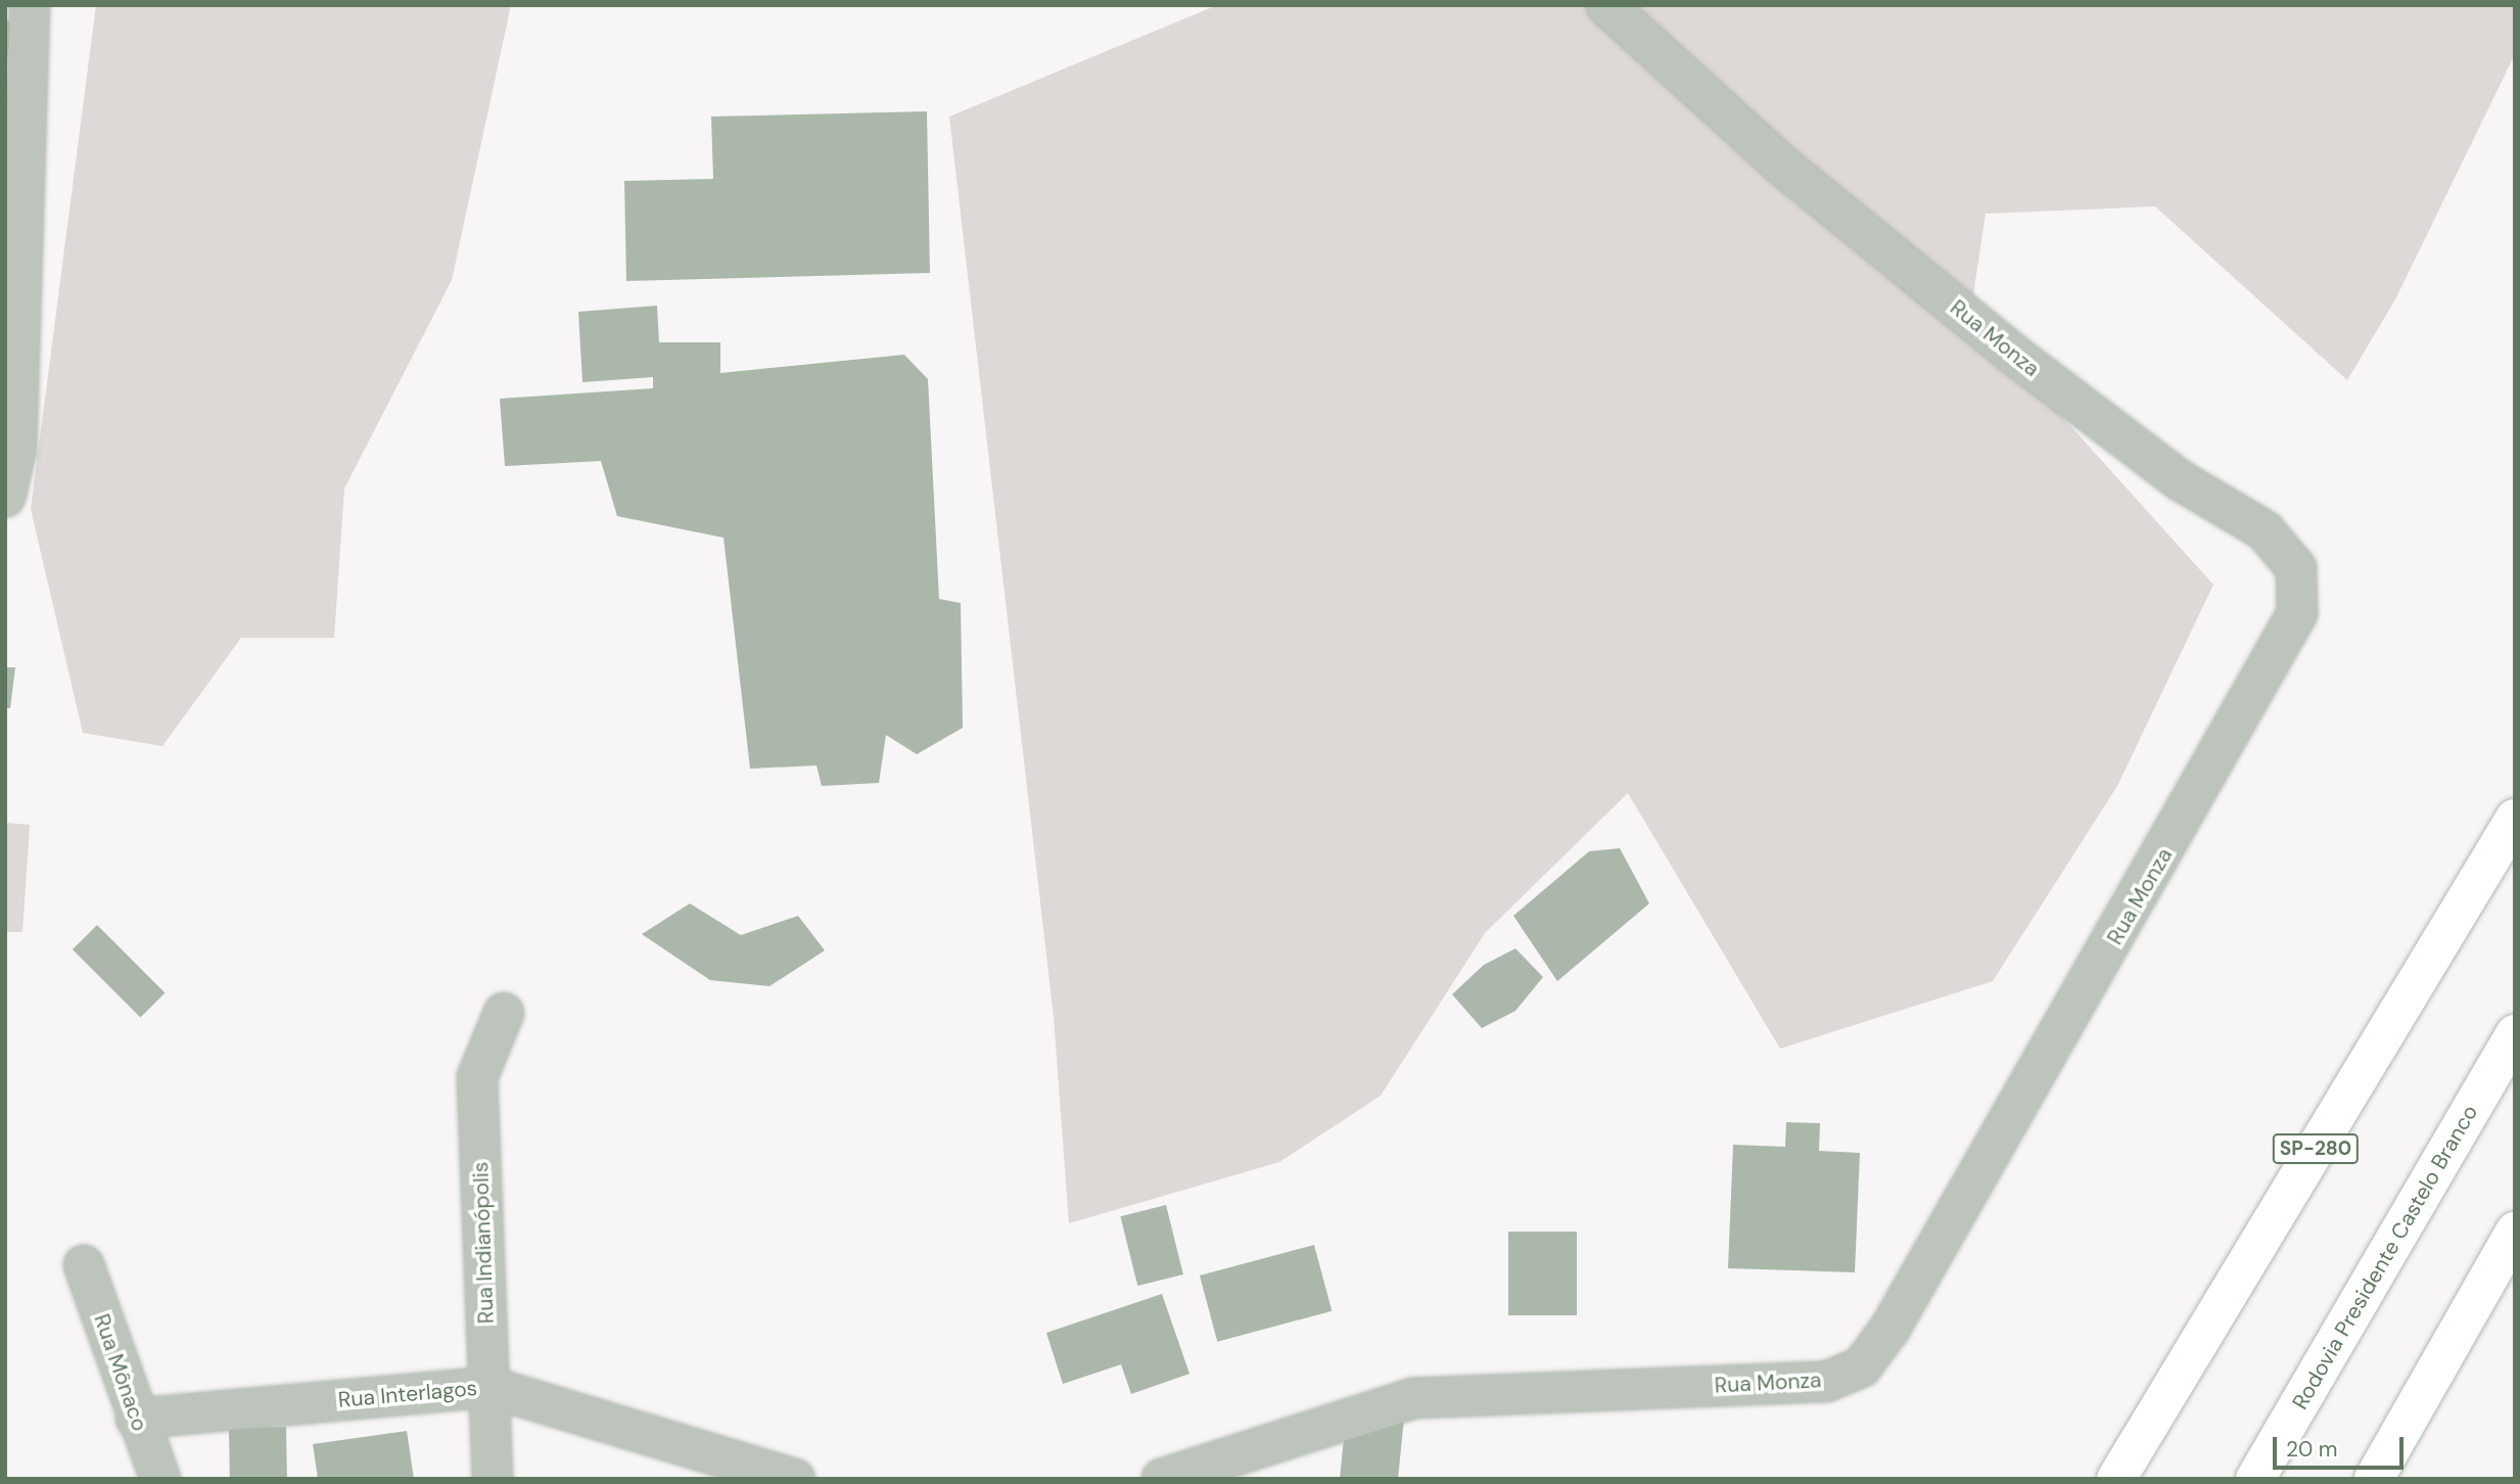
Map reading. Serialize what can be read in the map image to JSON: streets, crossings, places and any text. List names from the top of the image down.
{
  "streets": {
    "highway": ["SP-280", "Rodovia Presidente Castelo Branco"],
    "street": [
      "Rua Monza",
      "Rua Indianópolis",
      "Rua Mônaco",
      "Rua Interlagos"
    ]
  },
  "crossings": [
    ["Rua Indianópolis", "Rua Interlagos"],
    ["Rua Mônaco", "Rua Interlagos"]
  ],
  "scale_bar": "20 m"
}
